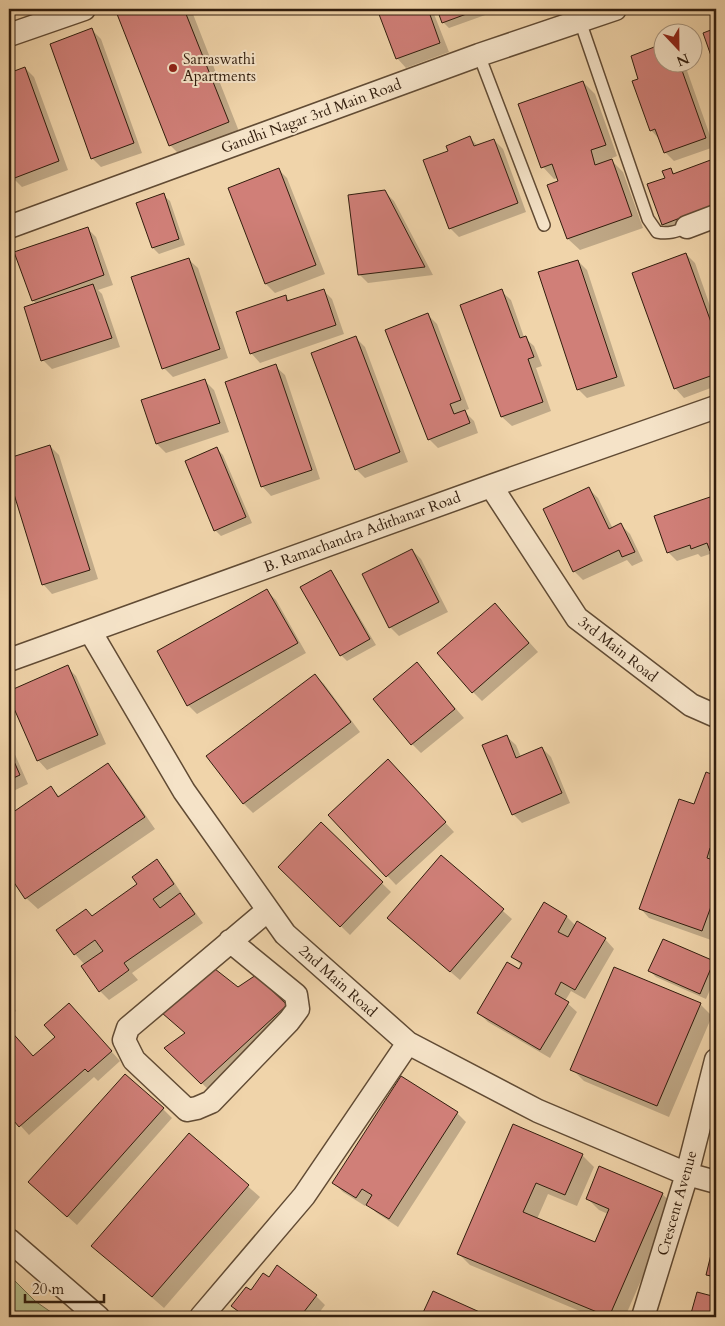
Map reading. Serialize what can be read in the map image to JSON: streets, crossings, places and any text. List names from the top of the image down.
{
  "streets": {
    "street": [
      "Gandhi Nagar 3rd Main Road",
      "B. Ramachandra Adithanar Road",
      "3rd Main Road",
      "2nd Main Road",
      "Crescent Avenue"
    ]
  },
  "crossings": [
    ["B. Ramachandra Adithanar Road", "3rd Main Road"],
    ["B. Ramachandra Adithanar Road", "2nd Main Road"],
    ["2nd Main Road", "Crescent Avenue"]
  ],
  "places": ["Sarraswathi Apartments"],
  "scale_bar": "20 m",
  "north": "bottom"
}
